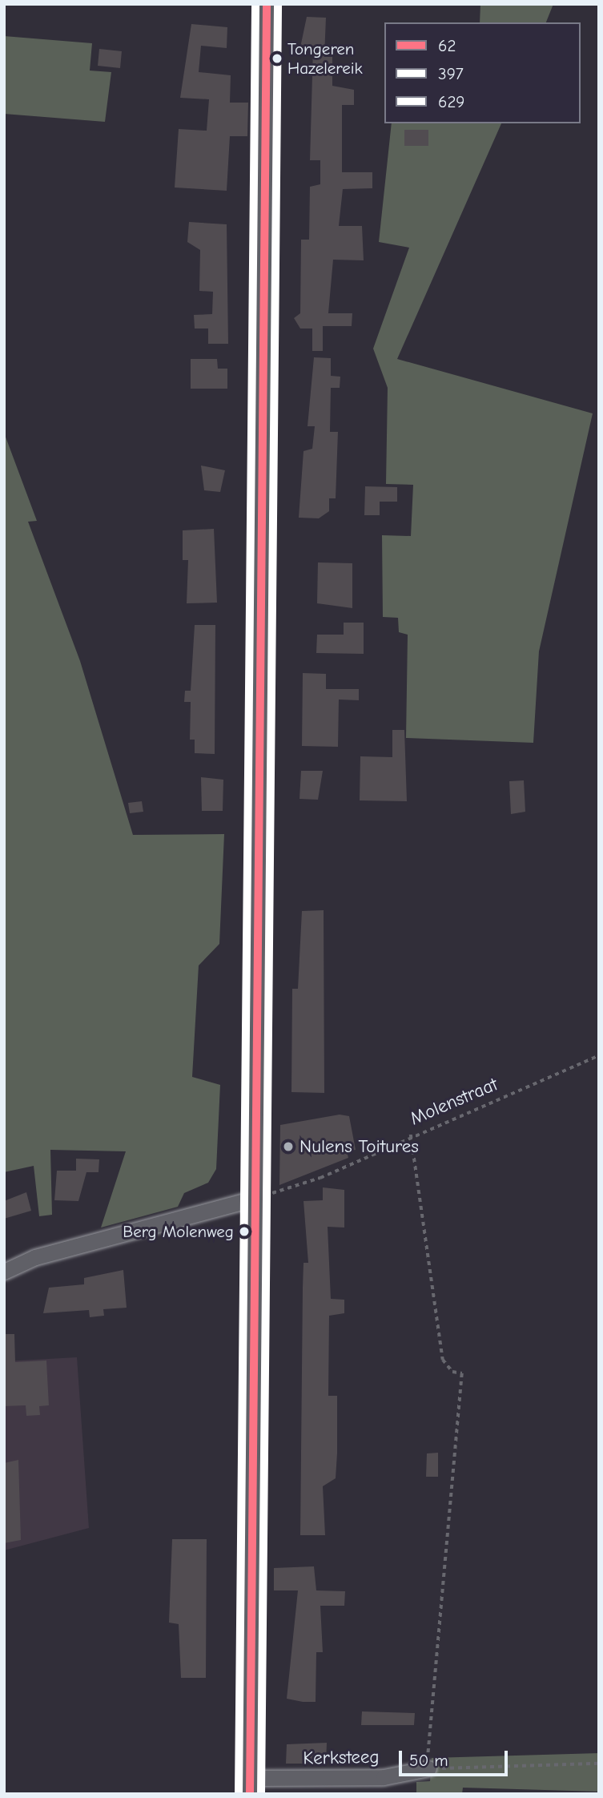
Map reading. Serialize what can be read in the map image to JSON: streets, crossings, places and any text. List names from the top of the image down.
{
  "streets": {
    "street": ["Kerksteeg"],
    "path": ["Molenstraat"]
  },
  "places": ["Tongeren Hazelereik", "Nulens Toitures", "Berg Molenweg"],
  "lines": ["transit line 62", "transit line 397", "transit line 629"],
  "legend": ["62", "397", "629"],
  "scale_bar": "50 m"
}
